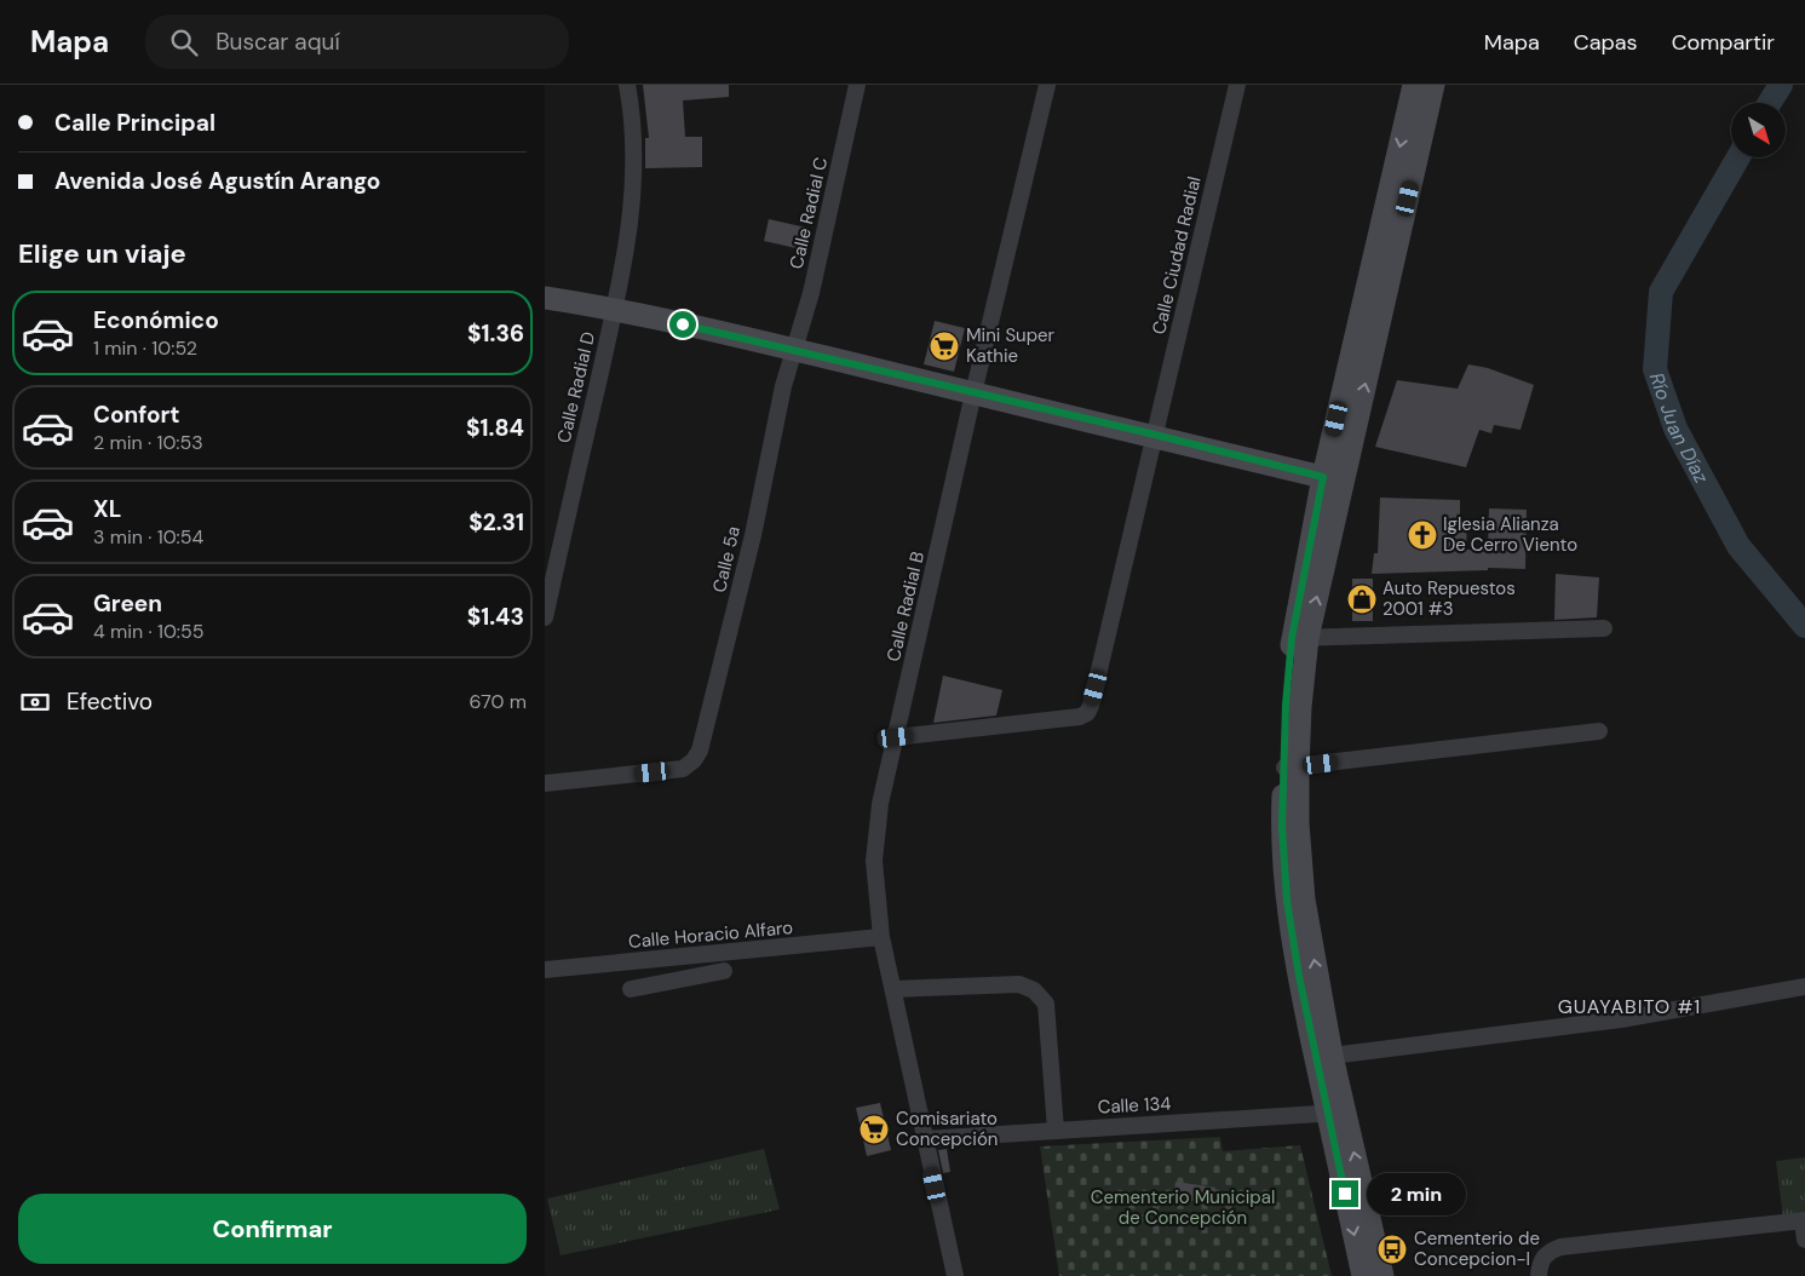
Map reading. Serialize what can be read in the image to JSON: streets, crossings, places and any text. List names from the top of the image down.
{
  "streets": {
    "street": [
      "Calle Radial C",
      "Calle Ciudad Radial",
      "Calle Radial D",
      "Calle 5a",
      "Calle Radial B",
      "Calle Horacio Alfaro",
      "Calle 134"
    ]
  },
  "crossings": [
    ["Calle Radial C", "Calle 5a"],
    ["Calle Ciudad Radial", "Calle Radial B"],
    ["Calle Radial B", "Calle Horacio Alfaro"],
    ["Calle Radial B", "Calle 134"]
  ],
  "districts": ["GUAYABITO #1"],
  "water": ["Río Juan Díaz"],
  "parks": ["Cementerio Municipal de Concepción"],
  "places": {
    "supermarket": ["Mini Super Kathie", "Comisariato Concepción"],
    "church": ["Iglesia Alianza De Cerro Viento"],
    "shop": ["Auto Repuestos 2001 #3"],
    "bus stop": ["Cementerio de Concepcion-I"]
  },
  "north": "bottom right",
  "page": {
    "header": "Mapa",
    "search": "Buscar aquí",
    "nav": ["Mapa", "Capas", "Compartir"],
    "banner": ["Calle Principal", "Avenida José Agustín Arango"],
    "heading": "Elige un viaje",
    "list": [
      {
        "name": "Económico",
        "note": "1 min · 10:52",
        "value": "$1.36"
      },
      {
        "name": "Confort",
        "note": "2 min · 10:53",
        "value": "$1.84"
      },
      {
        "name": "XL",
        "note": "3 min · 10:54",
        "value": "$2.31"
      },
      {
        "name": "Green",
        "note": "4 min · 10:55",
        "value": "$1.43"
      }
    ],
    "pay": ["Efectivo", "670 m"],
    "bubble": "2 min",
    "buttons": "Confirmar"
  }
}
